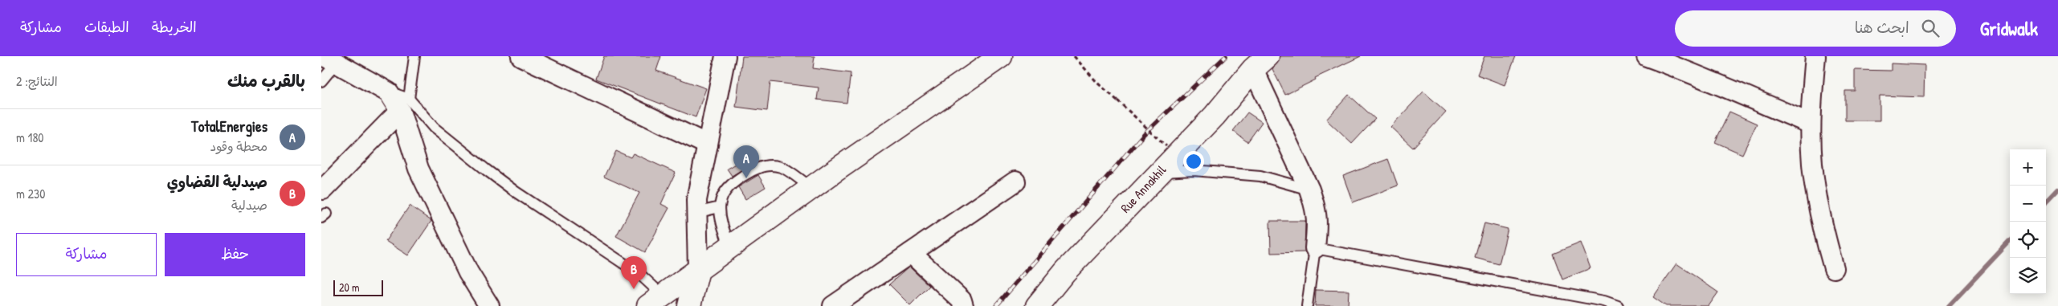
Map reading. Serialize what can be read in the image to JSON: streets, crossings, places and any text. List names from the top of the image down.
{
  "streets": {
    "main road": ["Rue Annakhil"]
  },
  "scale_bar": "20 m",
  "page": {
    "header": "Gridwalk",
    "search": "ابحث هنا",
    "nav": ["الخريطة", "الطبقات", "مشاركة"],
    "heading": ["بالقرب منك", "النتائج: 2"],
    "list": [
      {
        "mark": "A",
        "name": "TotalEnergies",
        "note": "محطة وقود",
        "value": "180 m"
      },
      {
        "mark": "B",
        "name": "صيدلية القضاوي",
        "note": "صيدلية",
        "value": "230 m"
      }
    ],
    "pins": ["A", "B"],
    "map_buttons": ["+", "−"],
    "buttons": ["حفظ", "مشاركة"],
    "scale": "20 m"
  }
}
